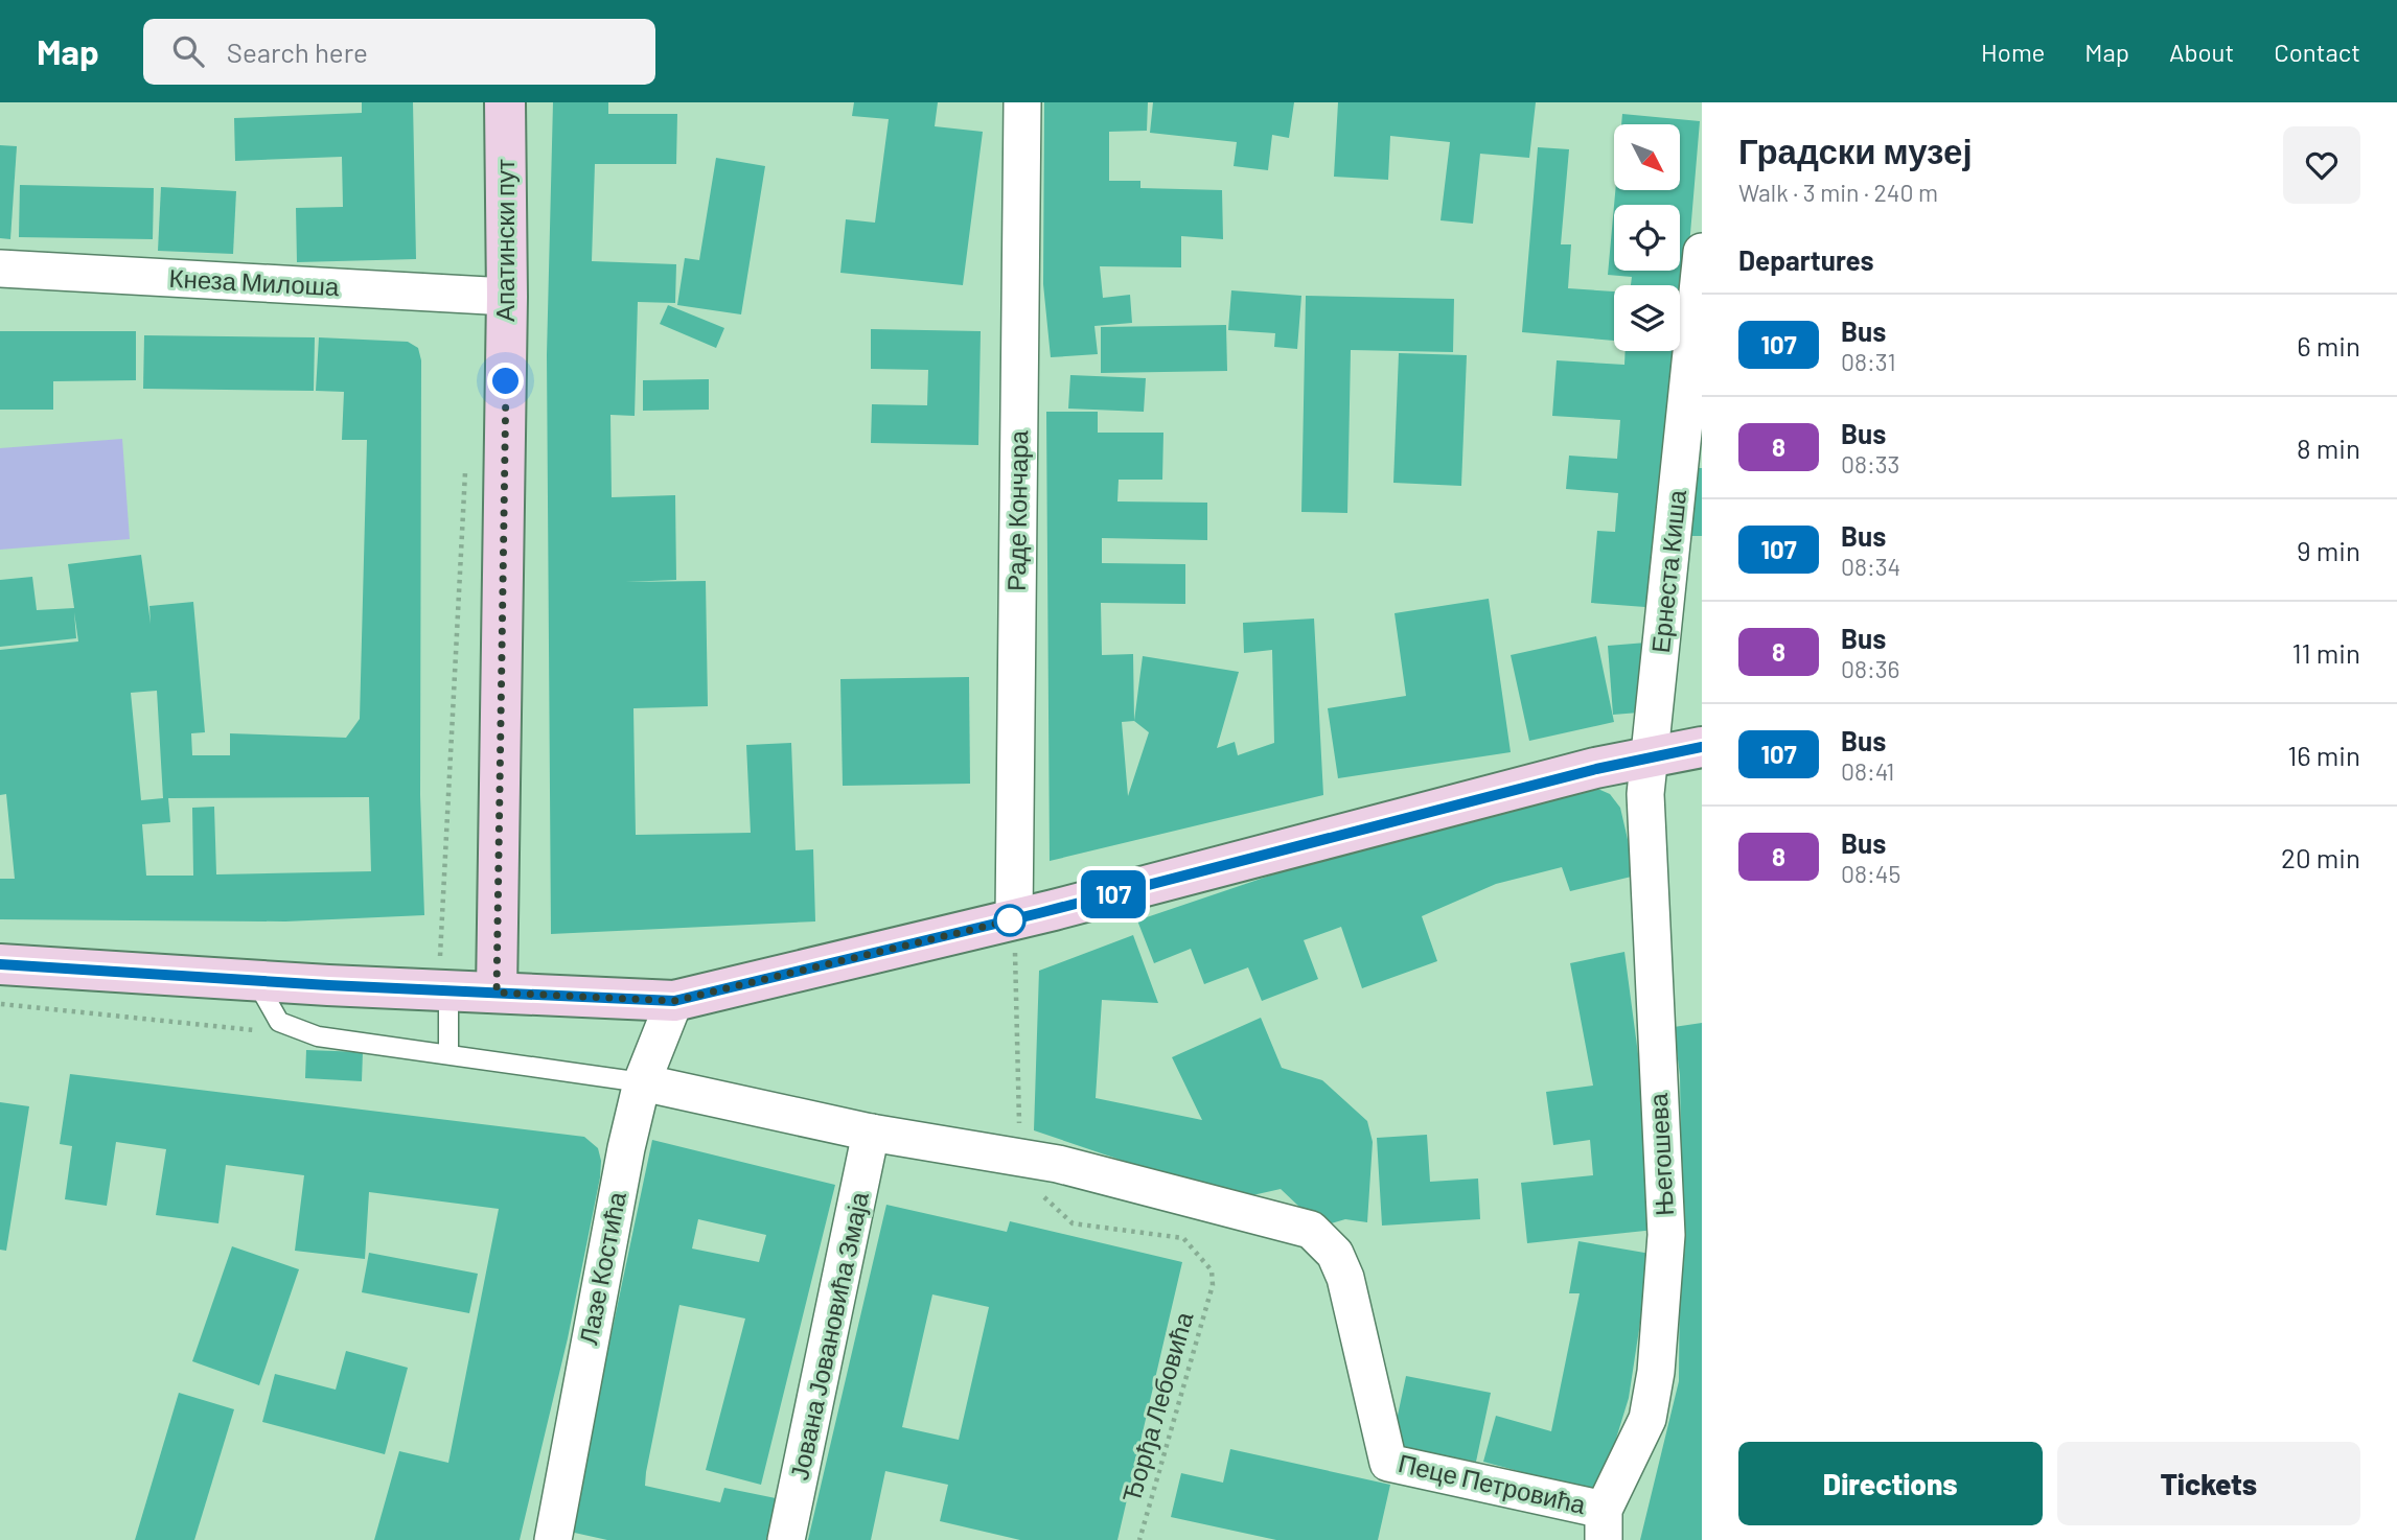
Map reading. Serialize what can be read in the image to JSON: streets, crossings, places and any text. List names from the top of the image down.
{
  "streets": {
    "main road": ["Апатински пут"],
    "street": [
      "Кнеза Милоша",
      "Раде Кончара",
      "Ернеста Киша",
      "Његошева",
      "Лазе Костића",
      "Јована Јовановића Змаја",
      "Пеце Петровића"
    ],
    "path": ["Ђорђа Лебовића"]
  },
  "crossings": [
    ["Апатински пут", "Кнеза Милоша"],
    ["Ернеста Киша", "Његошева"],
    ["Његошева", "Пеце Петровића"],
    ["Јована Јовановића Змаја", "Пеце Петровића"]
  ],
  "lines": ["bus line 107"],
  "north": "bottom right",
  "page": {
    "header": "Map",
    "search": "Search here",
    "nav": [
      "Home",
      "Map",
      "About",
      "Contact"
    ],
    "on_map": "107",
    "heading": [
      ["Градски музеј", "Walk · 3 min · 240 m"],
      "Departures"
    ],
    "list": [
      {
        "mark": "107",
        "name": "Bus",
        "note": "08:31",
        "value": "6 min"
      },
      {
        "mark": "8",
        "name": "Bus",
        "note": "08:33",
        "value": "8 min"
      },
      {
        "mark": "107",
        "name": "Bus",
        "note": "08:34",
        "value": "9 min"
      },
      {
        "mark": "8",
        "name": "Bus",
        "note": "08:36",
        "value": "11 min"
      },
      {
        "mark": "107",
        "name": "Bus",
        "note": "08:41",
        "value": "16 min"
      },
      {
        "mark": "8",
        "name": "Bus",
        "note": "08:45",
        "value": "20 min"
      }
    ],
    "buttons": ["Directions", "Tickets"]
  }
}
